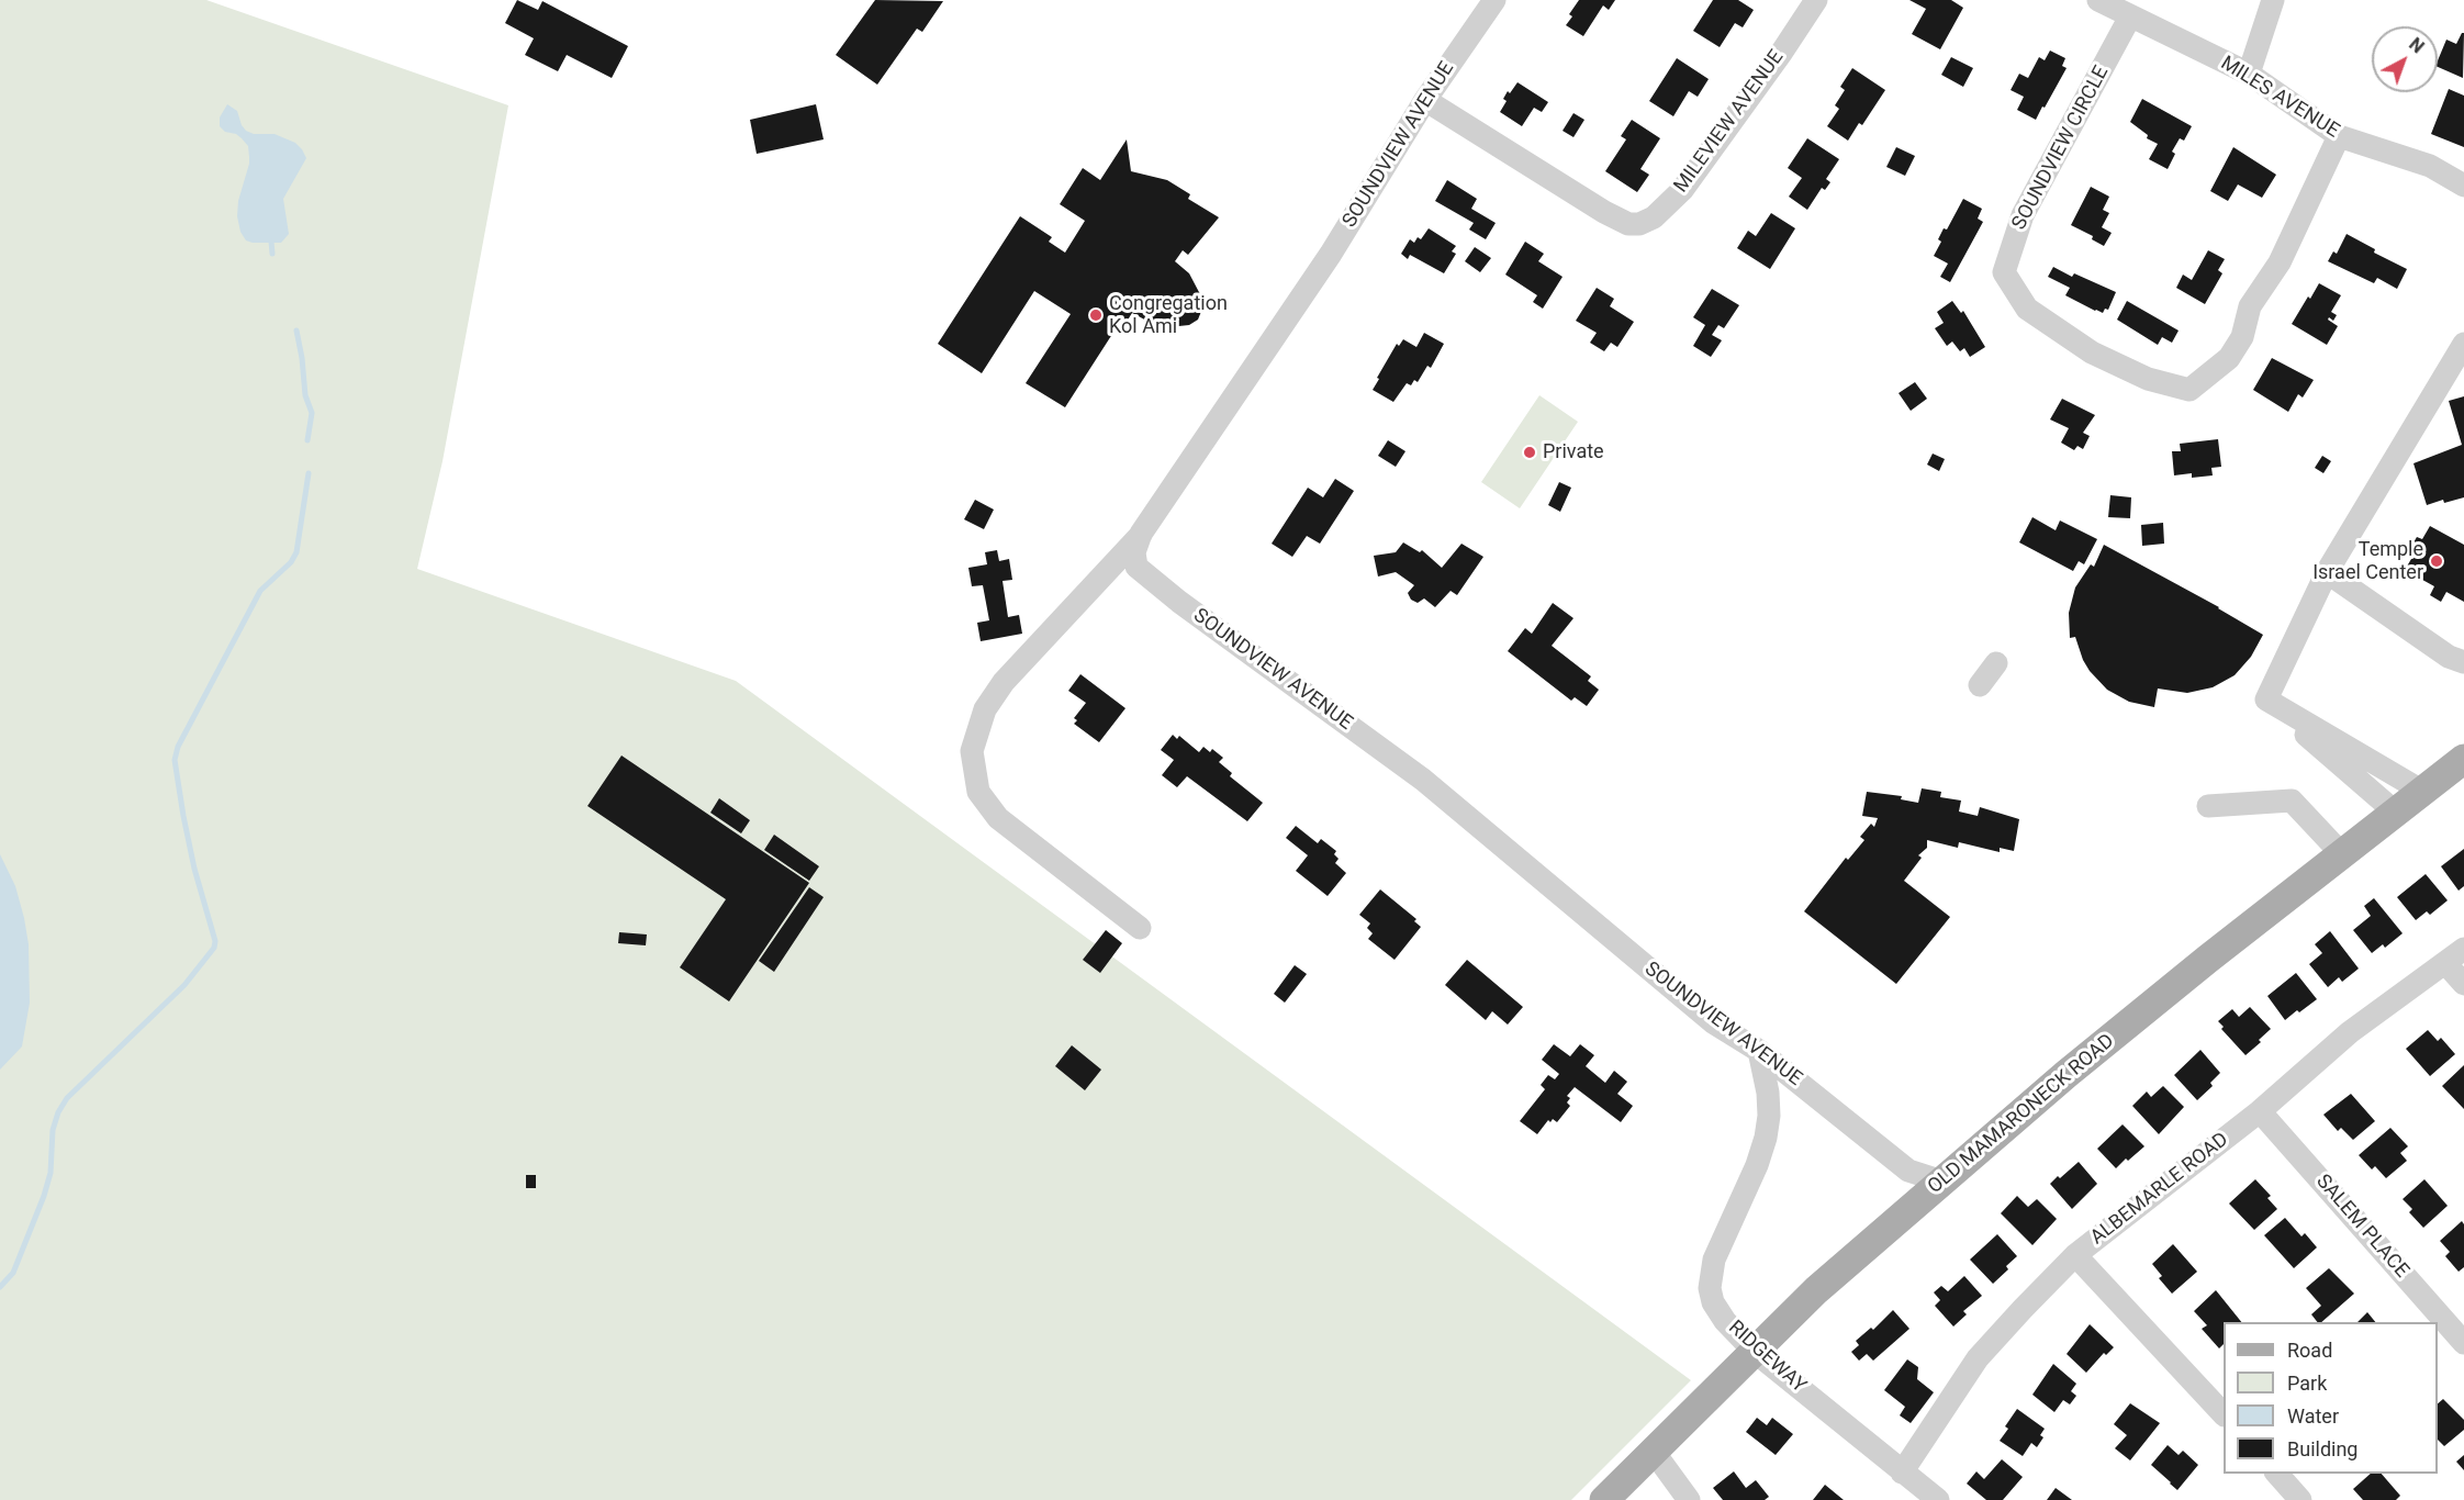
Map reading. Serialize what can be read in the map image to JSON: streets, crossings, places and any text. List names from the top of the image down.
{
  "streets": {
    "main road": ["OLD MAMARONECK ROAD"],
    "street": [
      "MILES AVENUE",
      "MILEVIEW AVENUE",
      "SOUNDVIEW AVENUE",
      "SOUNDVIEW CIRCLE",
      "ALBEMARLE ROAD",
      "SALEM PLACE",
      "RIDGEWAY"
    ]
  },
  "crossings": [
    ["MILES AVENUE", "SOUNDVIEW CIRCLE"],
    ["MILEVIEW AVENUE", "SOUNDVIEW AVENUE"],
    ["SOUNDVIEW AVENUE", "OLD MAMARONECK ROAD"],
    ["SOUNDVIEW AVENUE", "RIDGEWAY"],
    ["OLD MAMARONECK ROAD", "RIDGEWAY"],
    ["ALBEMARLE ROAD", "SALEM PLACE"],
    ["ALBEMARLE ROAD", "RIDGEWAY"]
  ],
  "places": ["Congregation Kol Ami", "Private", "Temple Israel Center"],
  "legend": [
    "Road",
    "Park",
    "Water",
    "Building"
  ],
  "north": "top right"
}
